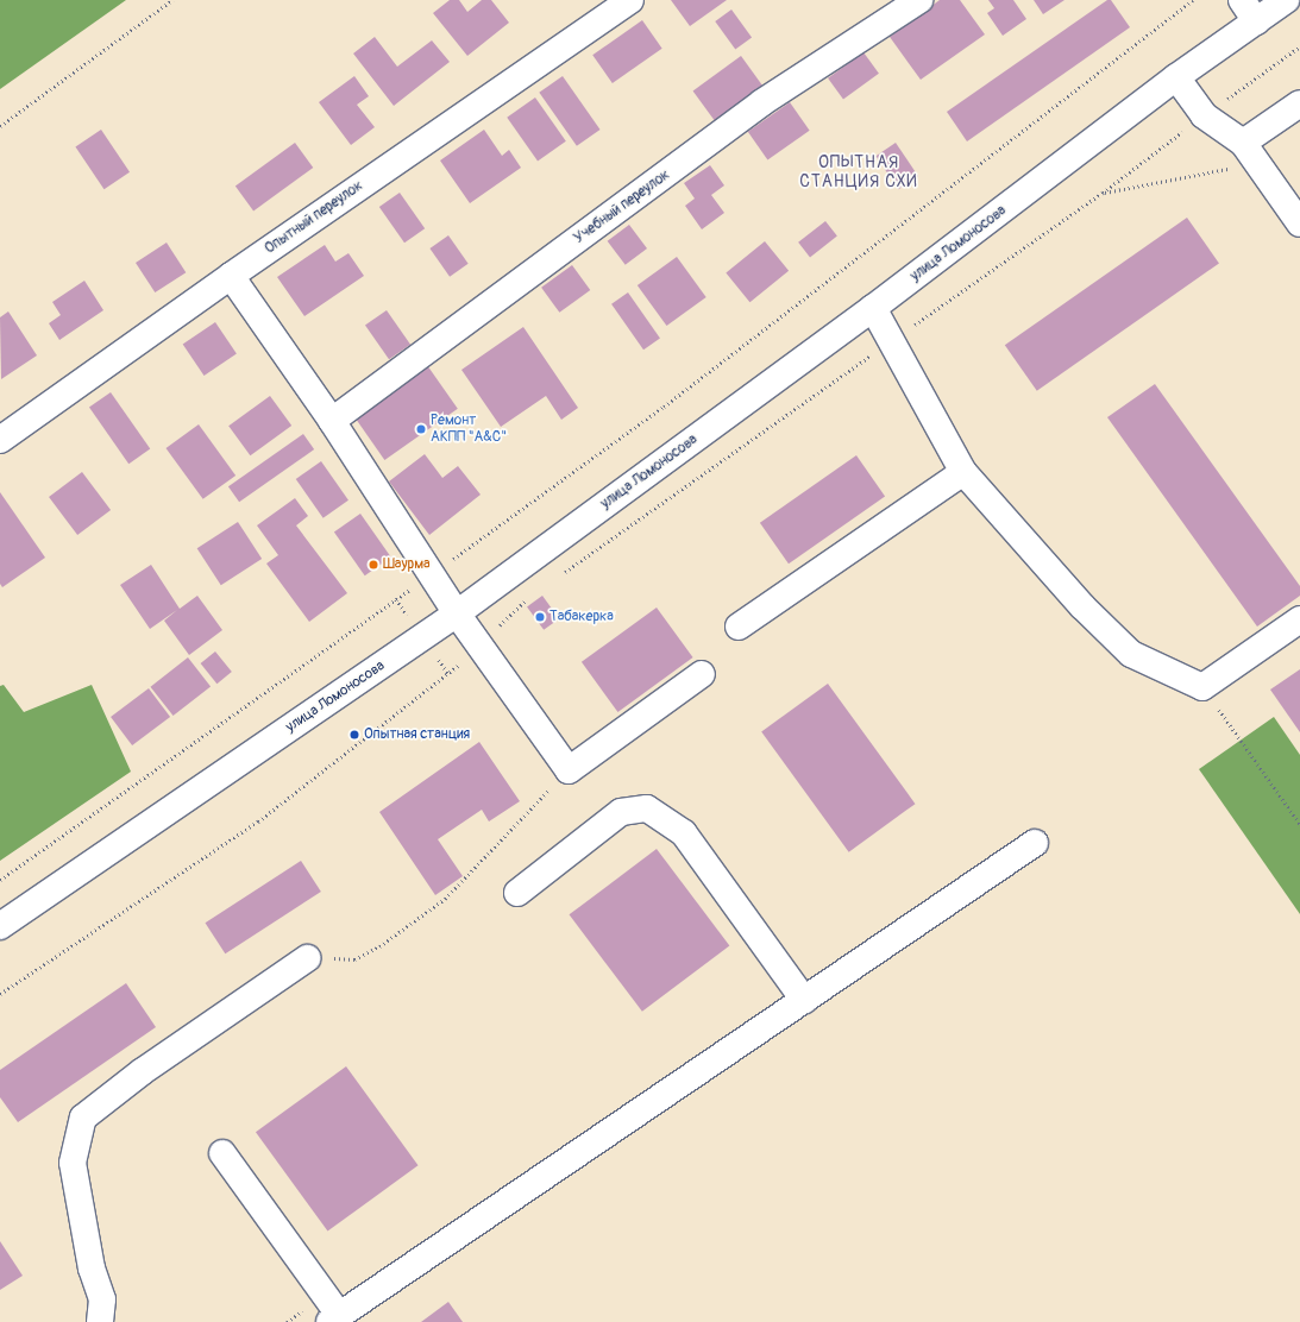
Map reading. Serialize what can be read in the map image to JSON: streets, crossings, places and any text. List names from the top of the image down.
{
  "streets": {
    "street": ["Учебный переулок", "Опытный переулок", "улица Ломоносова"]
  },
  "districts": ["ОПЫТНАЯ СТАНЦИЯ СХИ"],
  "places": [
    "Ремонт АКПП \"A&C\"",
    "Шаурма",
    "Табакерка",
    "Опытная станция"
  ]
}
